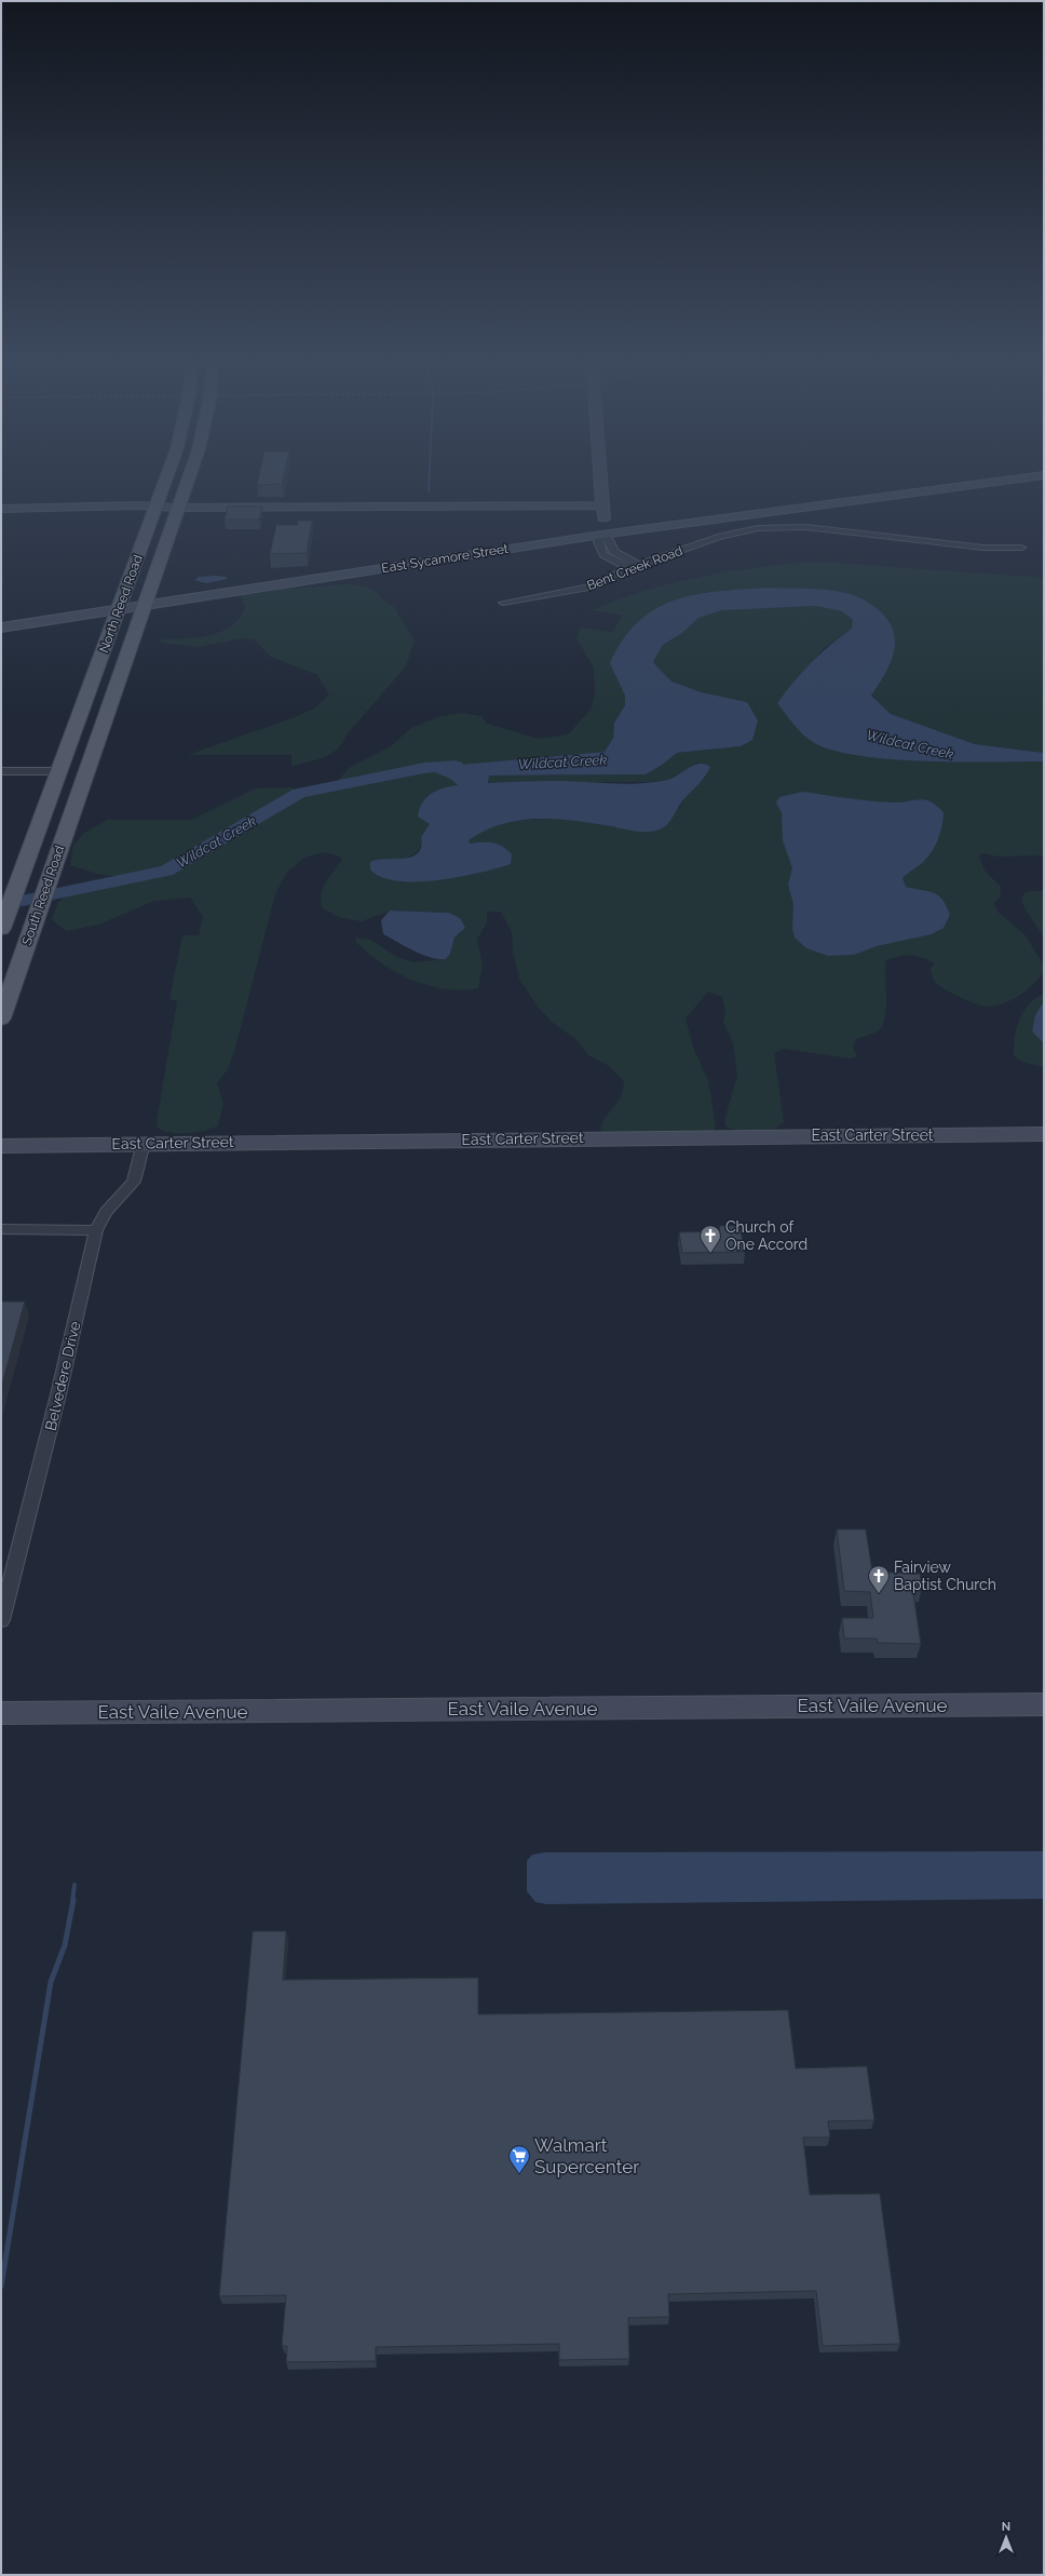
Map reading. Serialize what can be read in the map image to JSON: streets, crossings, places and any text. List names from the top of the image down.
{
  "streets": {
    "main road": ["North Reed Road", "South Reed Road"],
    "street": [
      "East Sycamore Street",
      "Bent Creek Road",
      "East Carter Street",
      "Belvedere Drive",
      "East Vaile Avenue"
    ]
  },
  "crossings": [
    ["East Sycamore Street", "North Reed Road"],
    ["North Reed Road", "South Reed Road"],
    ["East Carter Street", "Belvedere Drive"]
  ],
  "water": ["Wildcat Creek"],
  "places": {
    "church": ["Church of One Accord", "Fairview Baptist Church"],
    "supermarket": ["Walmart Supercenter"]
  },
  "north": "top"
}
